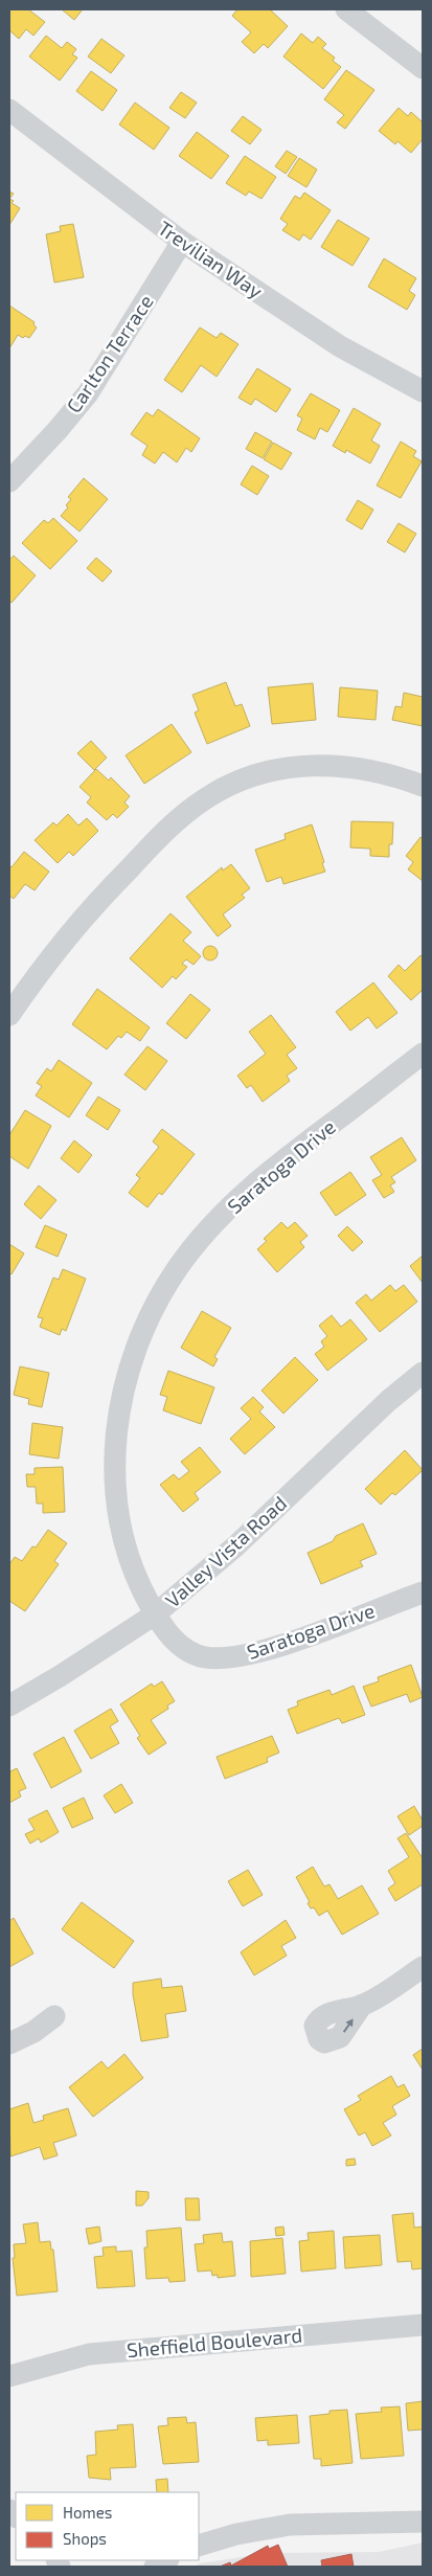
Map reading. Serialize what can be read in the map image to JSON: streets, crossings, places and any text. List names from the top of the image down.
{
  "streets": {
    "street": [
      "Trevilian Way",
      "Carlton Terrace",
      "Saratoga Drive",
      "Valley Vista Road",
      "Sheffield Boulevard"
    ]
  },
  "crossings": [
    ["Trevilian Way", "Carlton Terrace"],
    ["Saratoga Drive", "Valley Vista Road"]
  ],
  "legend": ["Homes", "Shops"]
}
